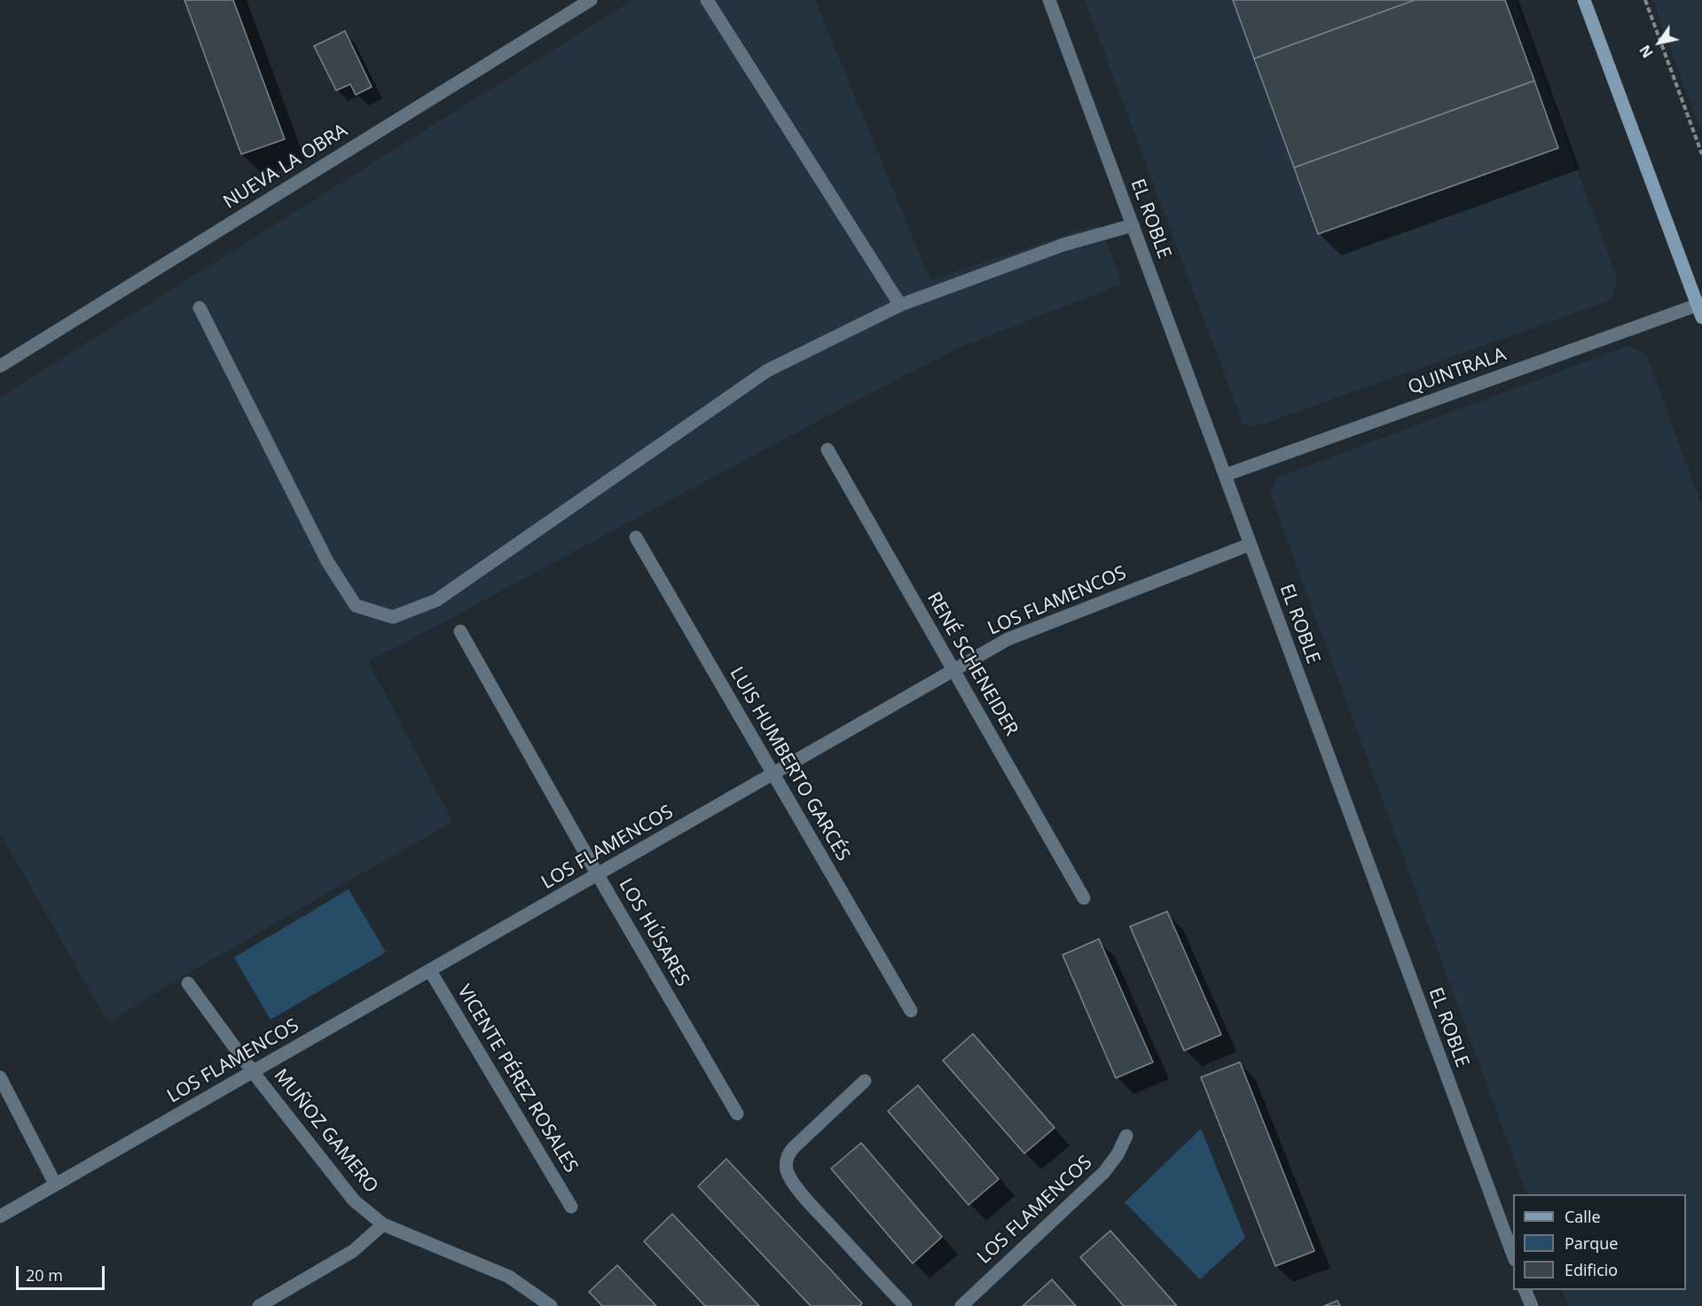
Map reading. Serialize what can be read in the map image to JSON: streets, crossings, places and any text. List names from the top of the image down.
{
  "streets": {
    "street": [
      "NUEVA LA OBRA",
      "EL ROBLE",
      "QUINTRALA",
      "LOS FLAMENCOS",
      "RENÉ SCHENEIDER",
      "LUIS HUMBERTO GARCÉS",
      "LOS HÚSARES",
      "VICENTE PÉREZ ROSALES",
      "MUÑOZ GAMERO"
    ]
  },
  "crossings": [
    ["EL ROBLE", "QUINTRALA"],
    ["EL ROBLE", "LOS FLAMENCOS"],
    ["LOS FLAMENCOS", "RENÉ SCHENEIDER"],
    ["LOS FLAMENCOS", "LUIS HUMBERTO GARCÉS"],
    ["LOS FLAMENCOS", "LOS HÚSARES"],
    ["LOS FLAMENCOS", "VICENTE PÉREZ ROSALES"],
    ["LOS FLAMENCOS", "MUÑOZ GAMERO"]
  ],
  "legend": ["Calle", "Parque", "Edificio"],
  "scale_bar": "20 m",
  "north": "bottom left"
}
